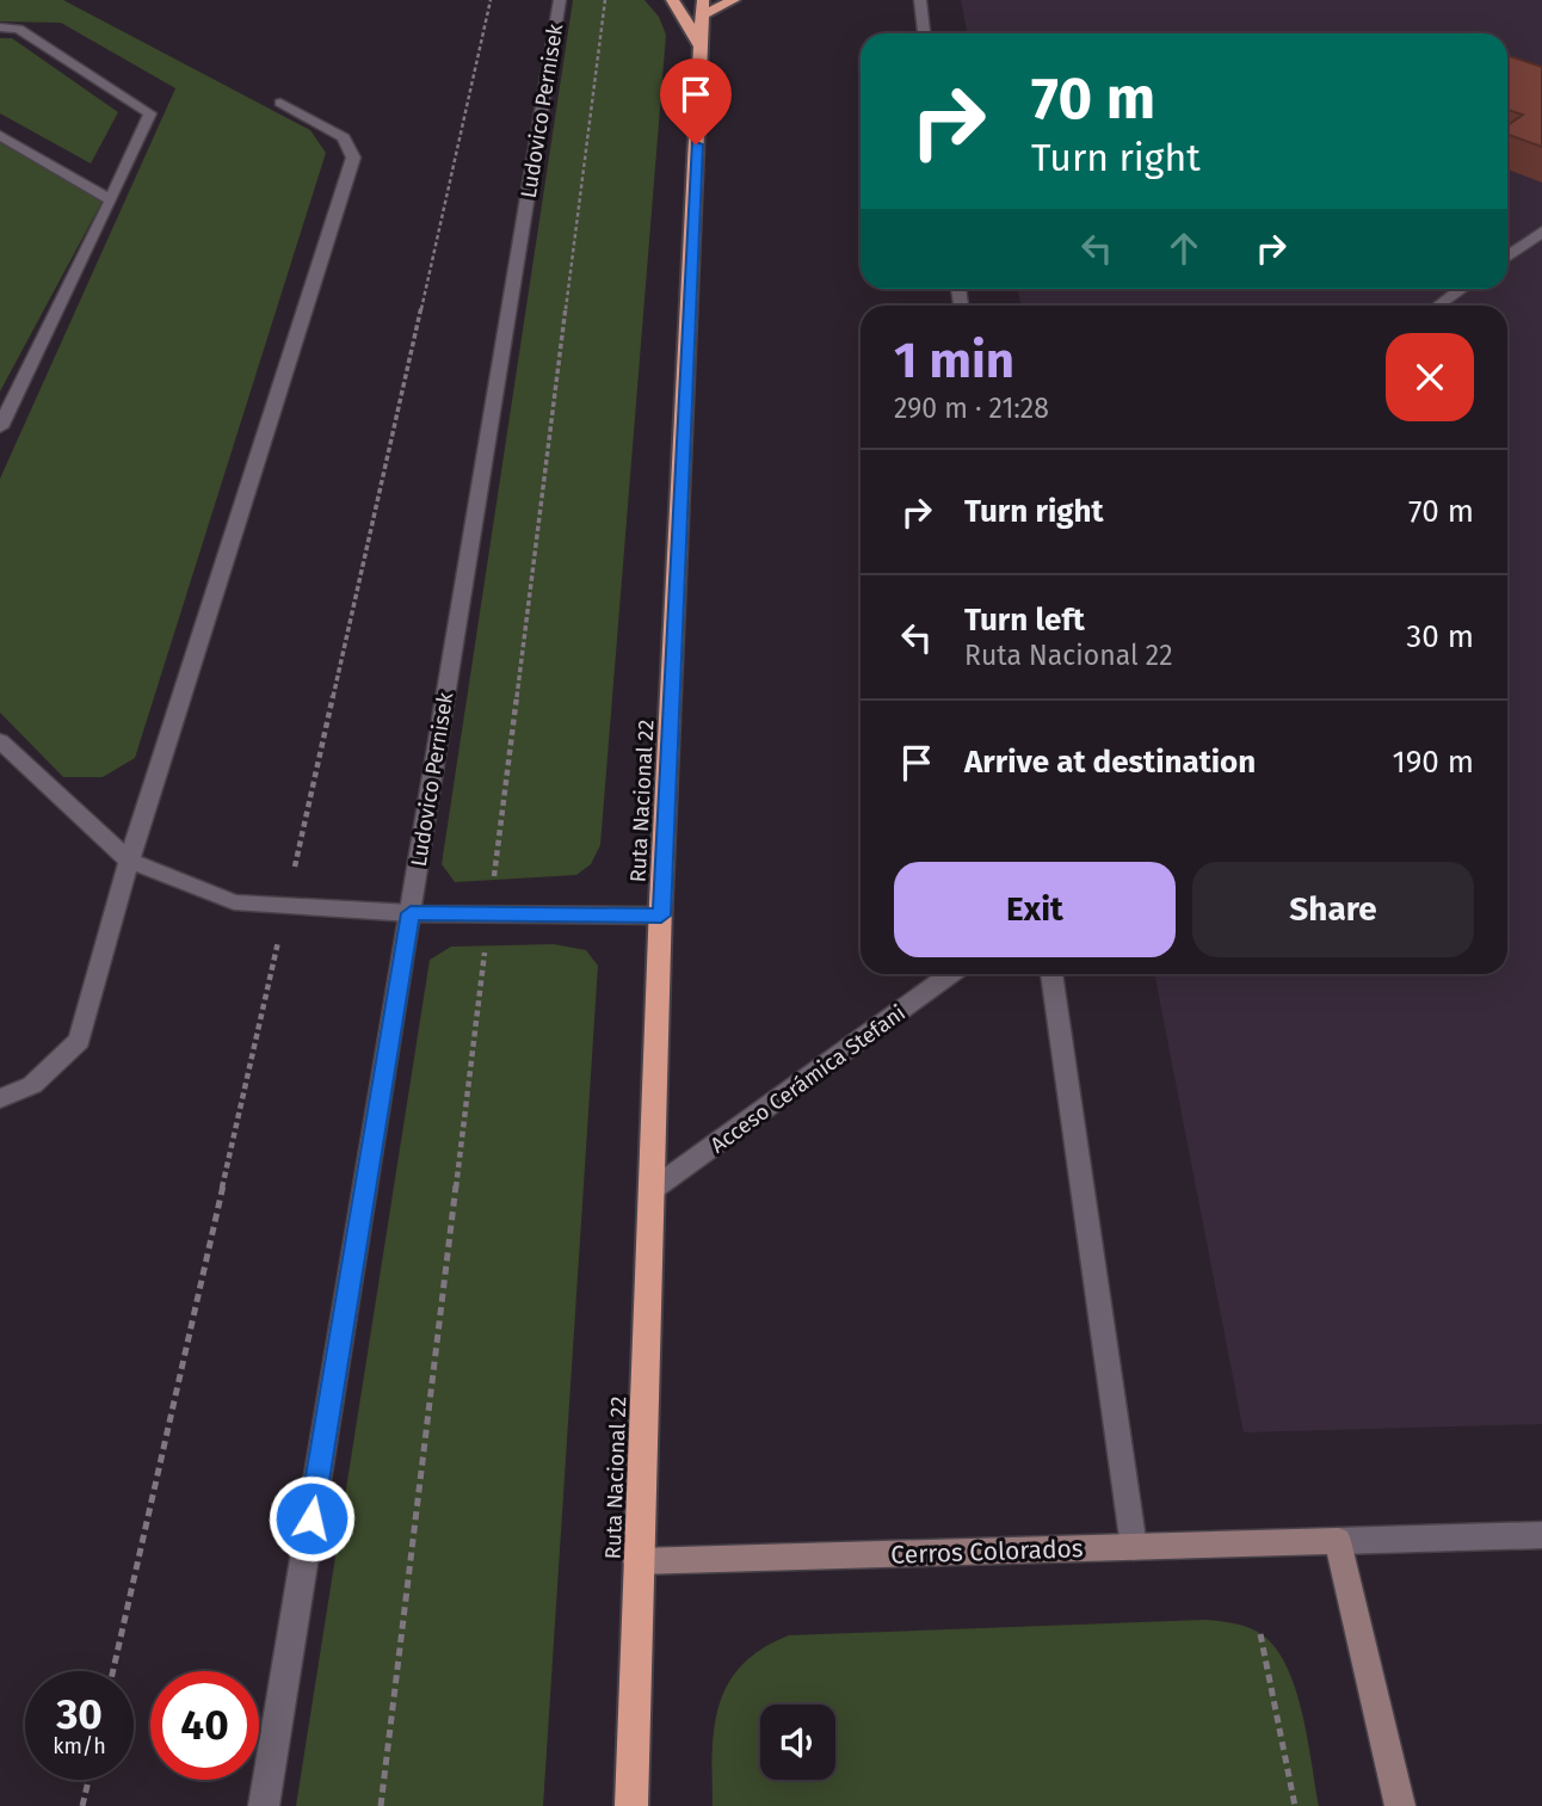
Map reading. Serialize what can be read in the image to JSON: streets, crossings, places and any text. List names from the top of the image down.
{
  "streets": {
    "highway": ["Ruta Nacional 22"],
    "main road": ["Cerros Colorados"],
    "street": ["Ludovico Pernisek", "Acceso Cerámica Stefani"]
  },
  "crossings": [
    ["Ruta Nacional 22", "Acceso Cerámica Stefani"],
    ["Ruta Nacional 22", "Cerros Colorados"]
  ],
  "page": {
    "turn": ["70 m", "Turn right"],
    "heading": ["1 min", "290 m · 21:28"],
    "list": [
      {
        "name": "Turn right",
        "value": "70 m"
      },
      {
        "name": "Turn left",
        "note": "Ruta Nacional 22",
        "value": "30 m"
      },
      {
        "name": "Arrive at destination",
        "value": "190 m"
      }
    ],
    "buttons": ["Exit", "Share"],
    "speed": "30 km/h",
    "limit": "40"
  }
}
